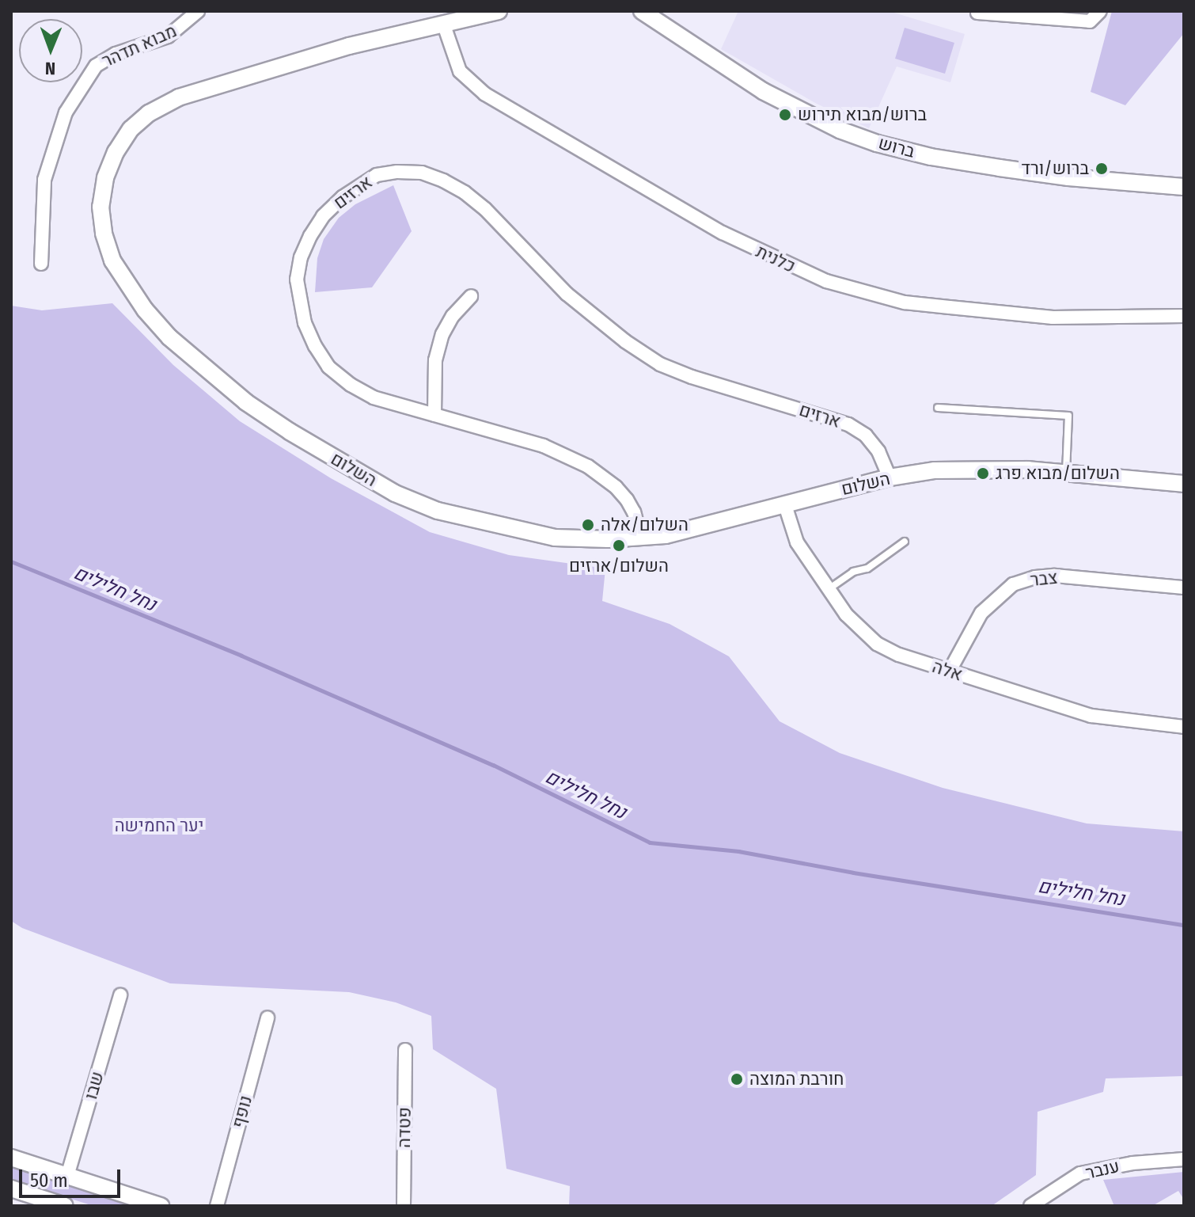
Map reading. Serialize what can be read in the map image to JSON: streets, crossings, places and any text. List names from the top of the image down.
{
  "streets": {
    "street": [
      "מבוא תדהר",
      "ברוש",
      "ארזים",
      "כלנית",
      "השלום",
      "צבר",
      "אלה",
      "שבו",
      "נופף",
      "פטדה",
      "ענבר"
    ]
  },
  "crossings": [
    ["ארזים", "השלום"],
    ["כלנית", "השלום"],
    ["השלום", "אלה"],
    ["צבר", "אלה"]
  ],
  "water": ["נחל חלילים"],
  "parks": ["יער החמישה"],
  "places": [
    "ברוש/מבוא תירוש",
    "ברוש/ורד",
    "השלום/מבוא פרג",
    "השלום/אלה",
    "השלום/ארזים",
    "חורבת המוצה"
  ],
  "scale_bar": "50 m",
  "north": "bottom"
}
